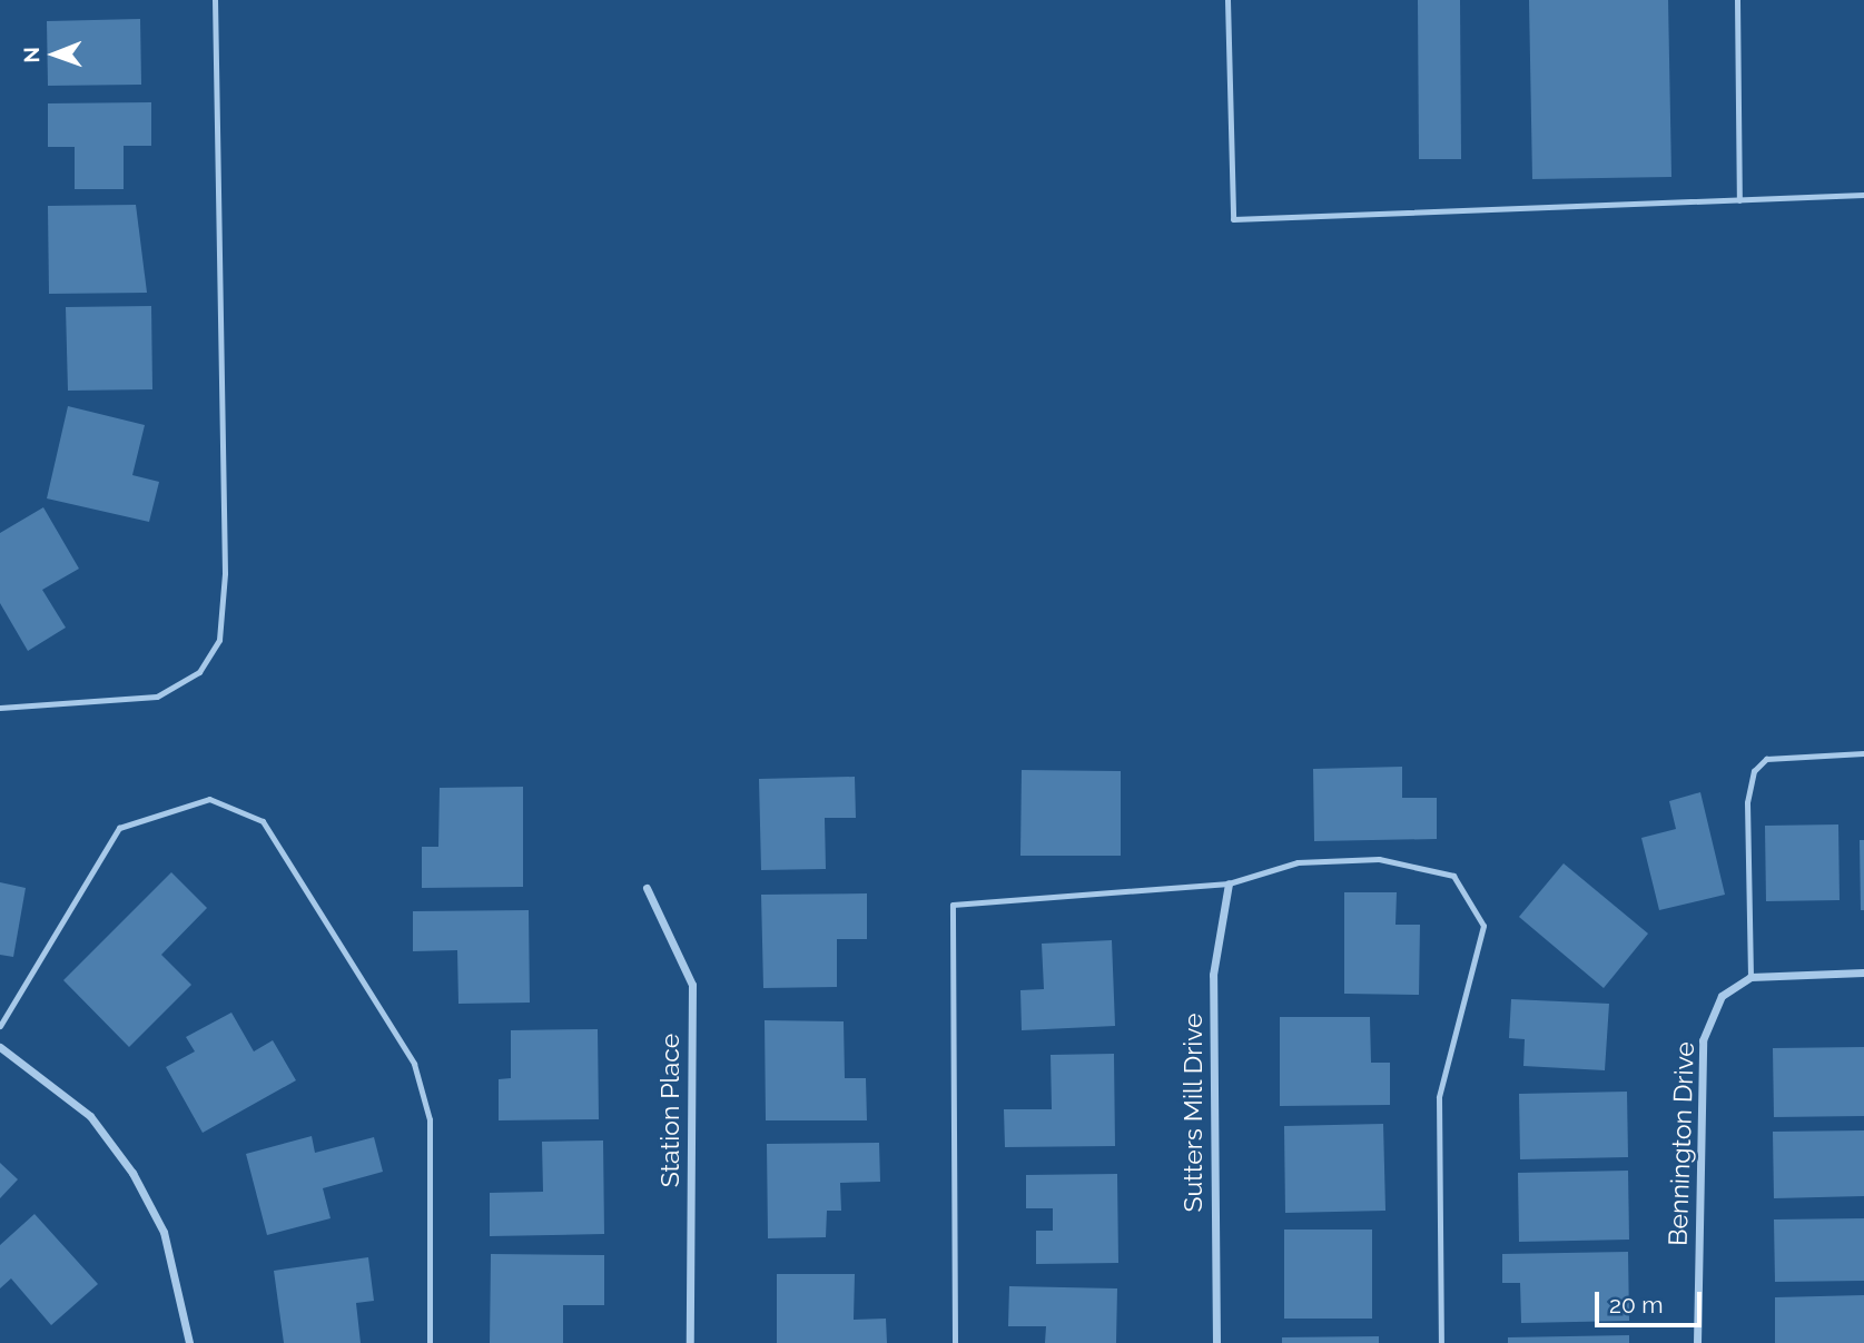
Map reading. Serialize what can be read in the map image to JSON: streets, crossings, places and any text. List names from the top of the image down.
{
  "streets": {
    "street": ["Station Place", "Sutters Mill Drive", "Bennington Drive"]
  },
  "scale_bar": "20 m",
  "north": "left"
}
